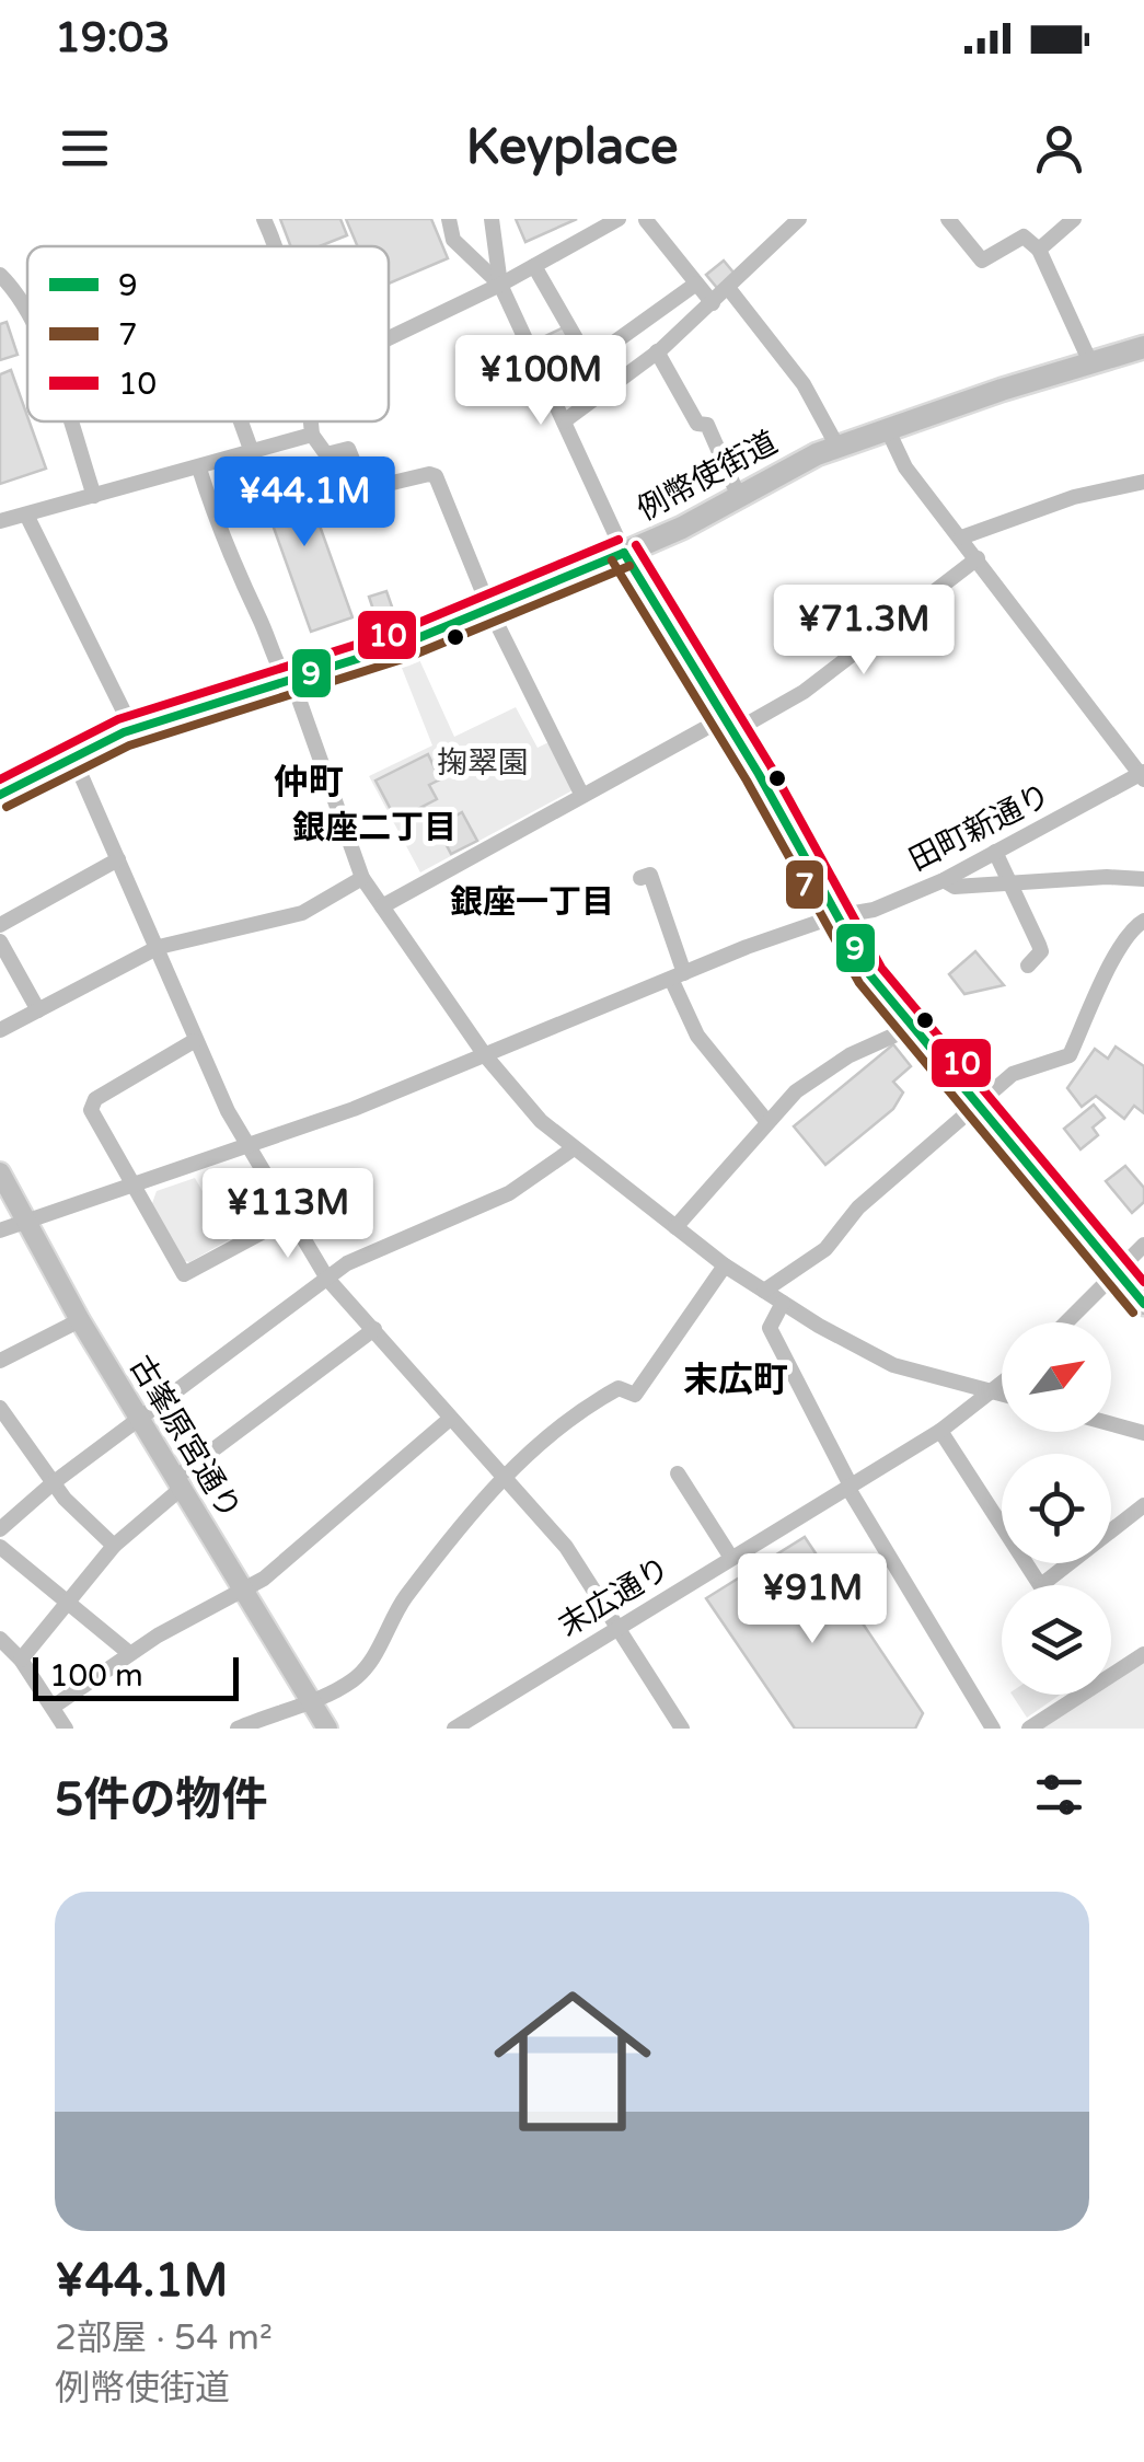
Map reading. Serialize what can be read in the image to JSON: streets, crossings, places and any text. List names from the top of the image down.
{
  "streets": {
    "highway": ["例幣使街道"],
    "main road": ["古峯原宮通り"],
    "street": ["田町新通り", "末広通り"]
  },
  "crossings": [
    ["田町新通り", "古峯原宮通り"]
  ],
  "districts": [
    "仲町",
    "銀座二丁目",
    "銀座一丁目",
    "末広町"
  ],
  "parks": ["掬翠園"],
  "lines": ["transit line 10", "transit line 9", "transit line 7"],
  "legend": ["9", "7", "10"],
  "scale_bar": "100 m",
  "north": "top right",
  "page": {
    "status": "19:03",
    "header": "Keyplace",
    "price": [
      "¥100M",
      "¥44.1M",
      "¥71.3M",
      "¥113M",
      "¥91M"
    ],
    "scale": "100 m",
    "heading": "5件の物件",
    "list": [
      {
        "name": "¥44.1M",
        "note": "2部屋 · 54 m² · 例幣使街道"
      }
    ]
  }
}
